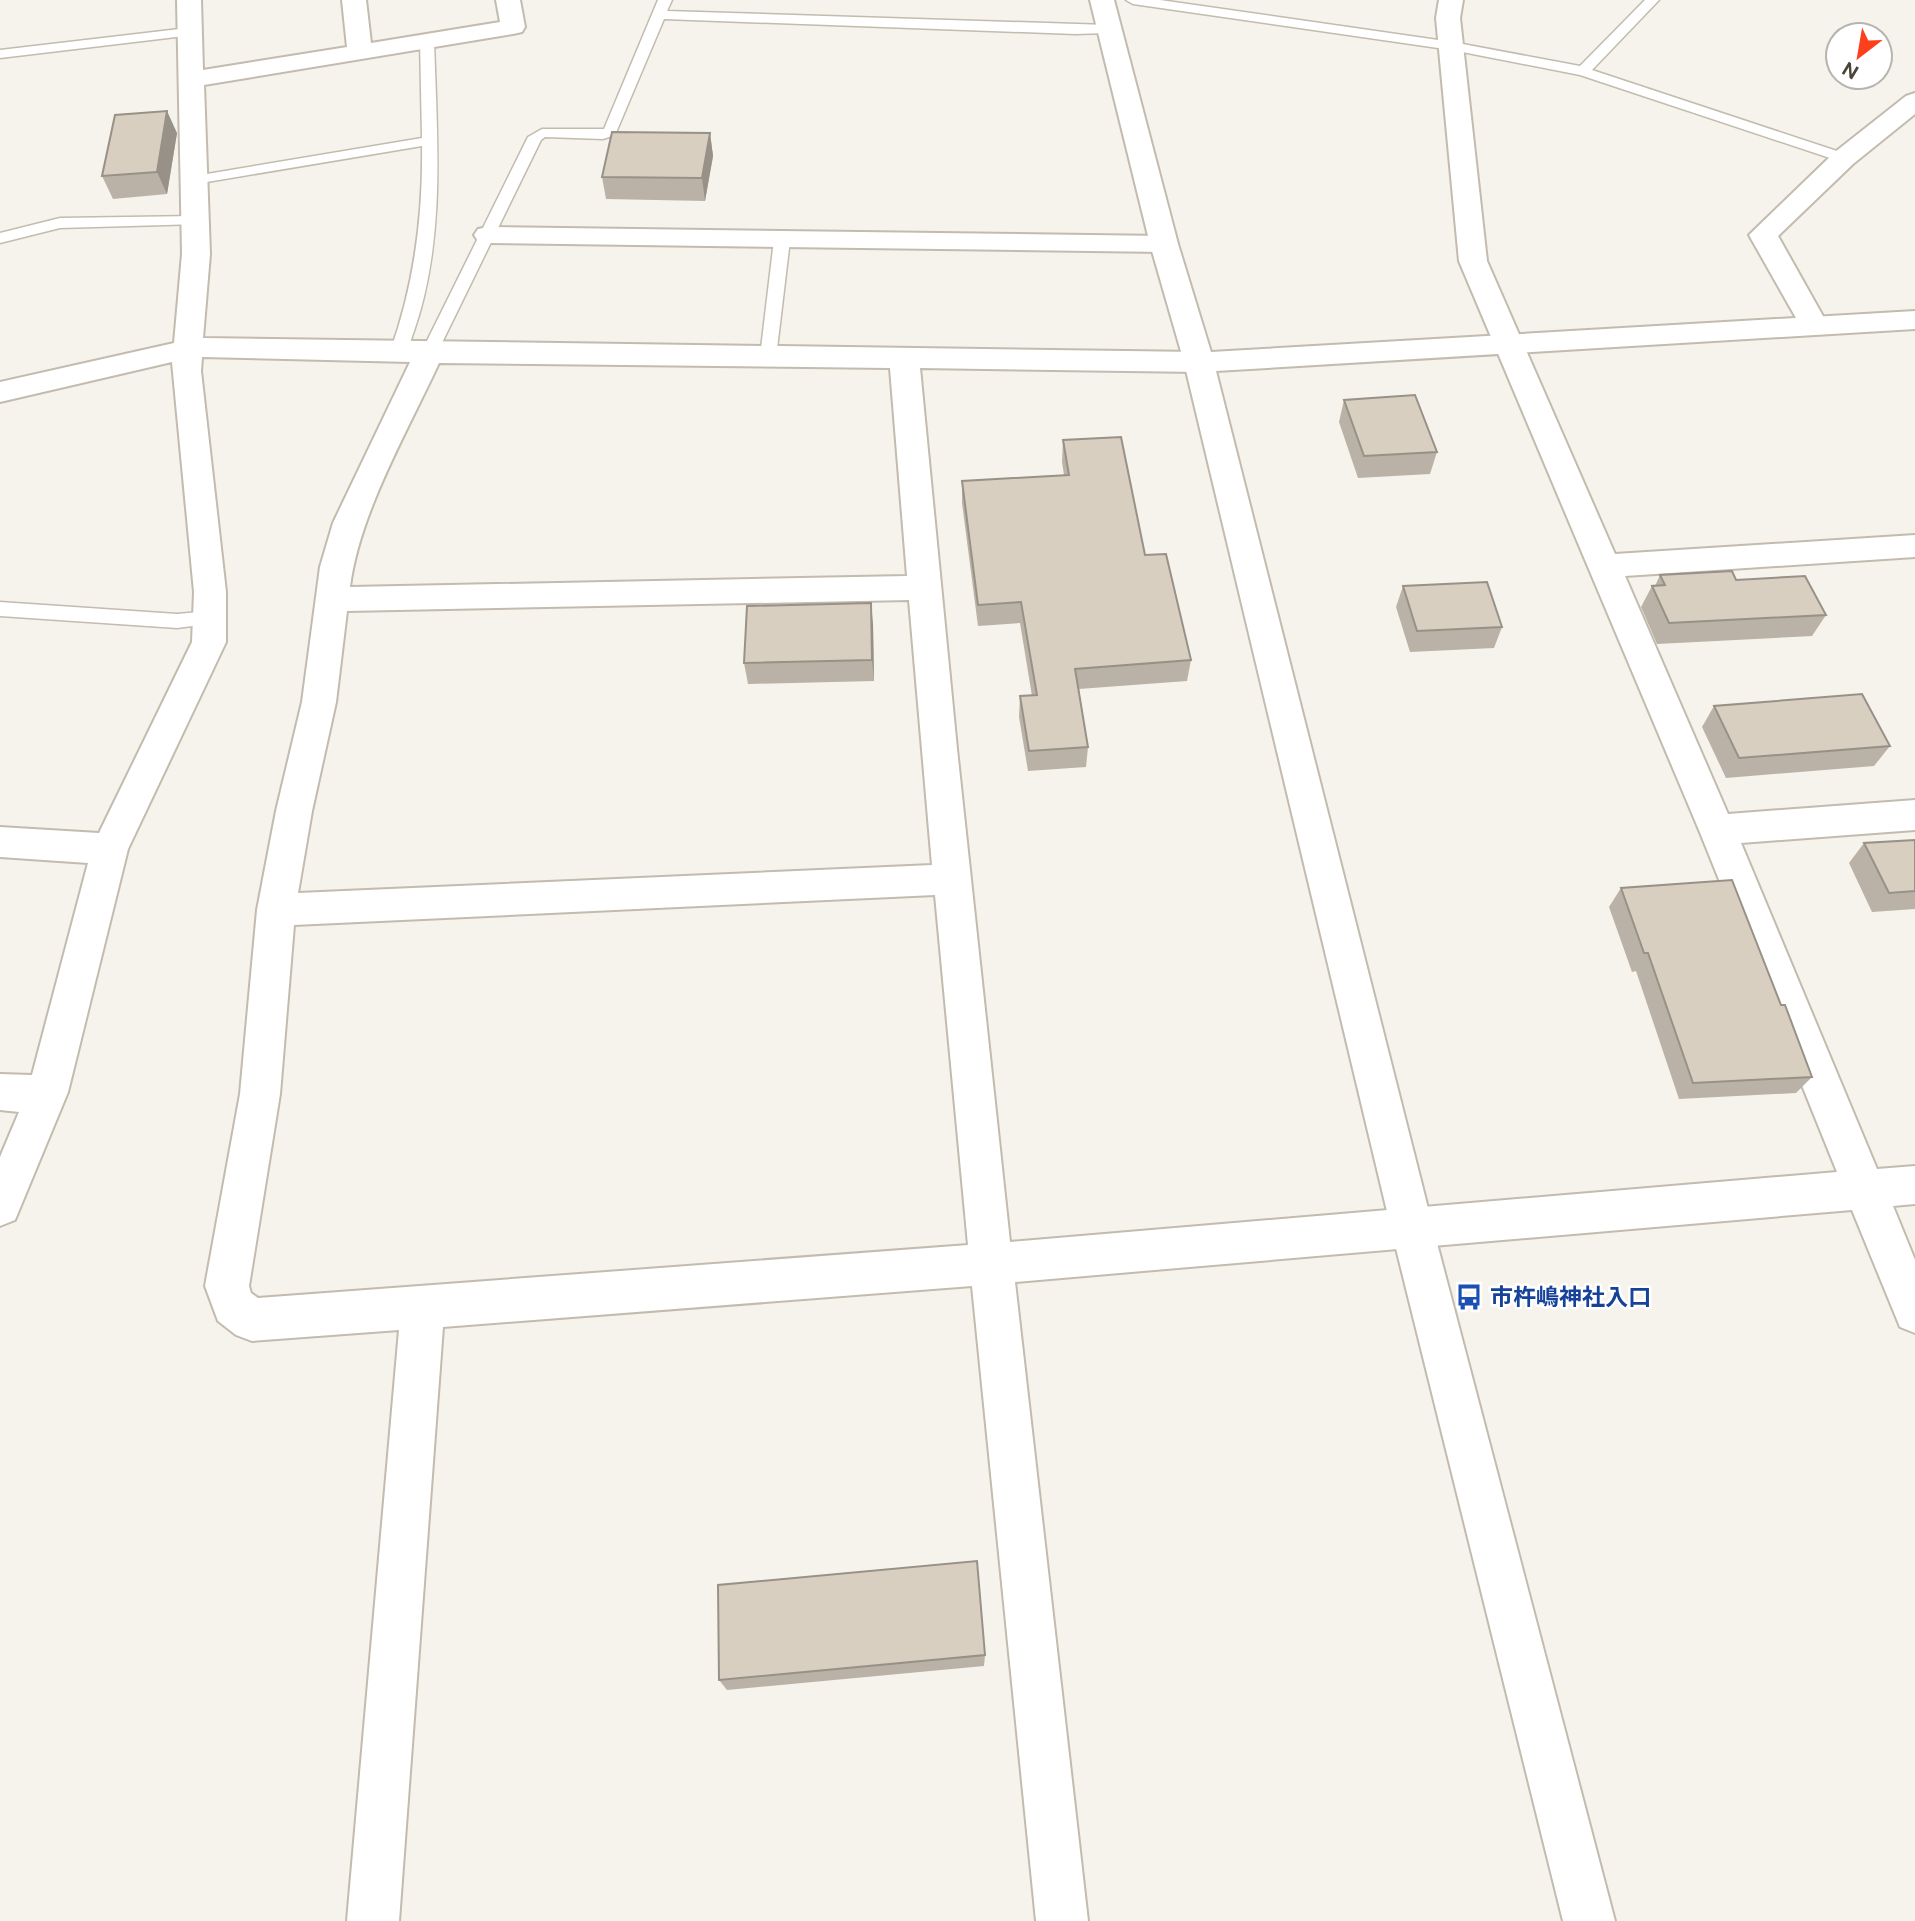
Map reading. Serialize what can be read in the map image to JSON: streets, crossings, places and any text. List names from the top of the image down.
{
  "places": {
    "bus stop": ["市杵嶋神社入口"]
  },
  "north": "bottom left"
}
